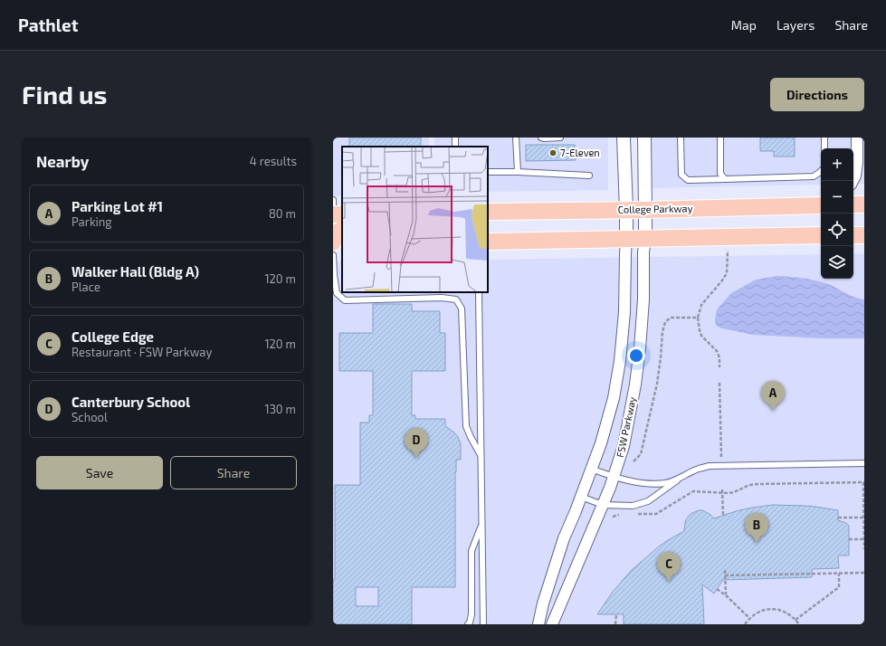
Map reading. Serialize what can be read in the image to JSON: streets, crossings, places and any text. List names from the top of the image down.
{
  "streets": {
    "main road": ["College Parkway"],
    "street": ["FSW Parkway"]
  },
  "places": ["7-Eleven"],
  "page": {
    "header": "Pathlet",
    "nav": ["Map", "Layers", "Share"],
    "buttons": [
      "Directions",
      ["Save", "Share"]
    ],
    "title": "Find us",
    "heading": ["Nearby", "4 results"],
    "map_buttons": ["+", "−"],
    "list": [
      {
        "mark": "A",
        "name": "Parking Lot #1",
        "note": "Parking",
        "value": "80 m"
      },
      {
        "mark": "B",
        "name": "Walker Hall (Bldg A)",
        "note": "Place",
        "value": "120 m"
      },
      {
        "mark": "C",
        "name": "College Edge",
        "note": "Restaurant · FSW Parkway",
        "value": "120 m"
      },
      {
        "mark": "D",
        "name": "Canterbury School",
        "note": "School",
        "value": "130 m"
      }
    ],
    "pins": [
      "A",
      "D",
      "B",
      "C"
    ]
  }
}
